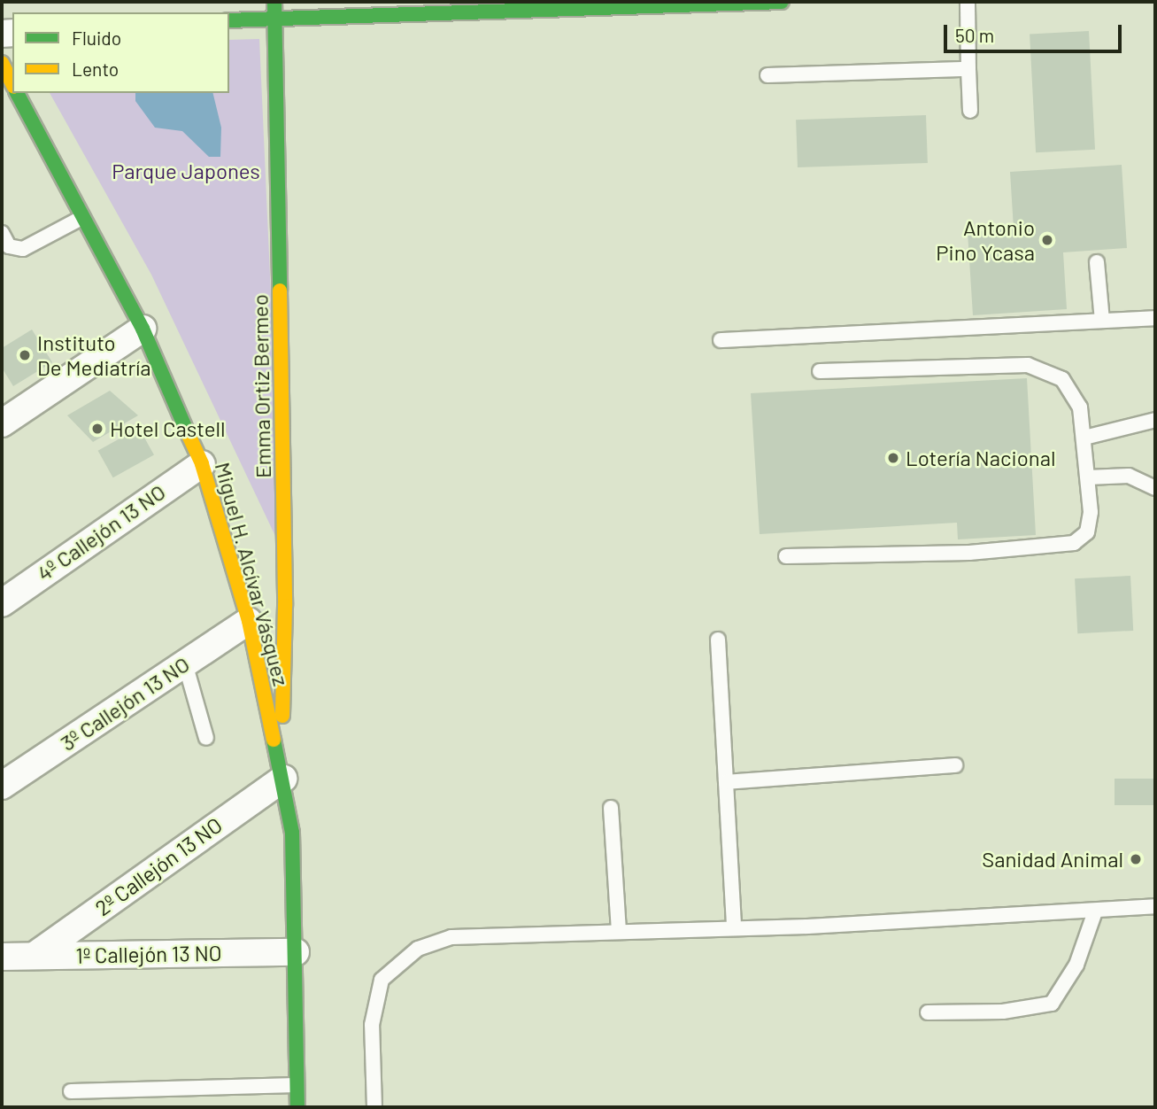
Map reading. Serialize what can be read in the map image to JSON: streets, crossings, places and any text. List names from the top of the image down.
{
  "streets": {
    "street": [
      "Emma Ortiz Bermeo",
      "4º Callejón 13 NO",
      "Miguel H. Alcívar Vásquez",
      "3º Callejón 13 NO",
      "2º Callejón 13 NO",
      "1º Callejón 13 NO"
    ]
  },
  "crossings": [
    ["Emma Ortiz Bermeo", "Miguel H. Alcívar Vásquez"],
    ["Emma Ortiz Bermeo", "2º Callejón 13 NO"],
    ["4º Callejón 13 NO", "Miguel H. Alcívar Vásquez"],
    ["Miguel H. Alcívar Vásquez", "3º Callejón 13 NO"],
    ["Miguel H. Alcívar Vásquez", "2º Callejón 13 NO"],
    ["Miguel H. Alcívar Vásquez", "1º Callejón 13 NO"],
    ["2º Callejón 13 NO", "1º Callejón 13 NO"]
  ],
  "parks": ["Parque Japones"],
  "places": [
    "Antonio Pino Ycasa",
    "Instituto De Mediatría",
    "Hotel Castell",
    "Lotería Nacional",
    "Sanidad Animal"
  ],
  "legend": ["Fluido", "Lento"],
  "scale_bar": "50 m"
}
